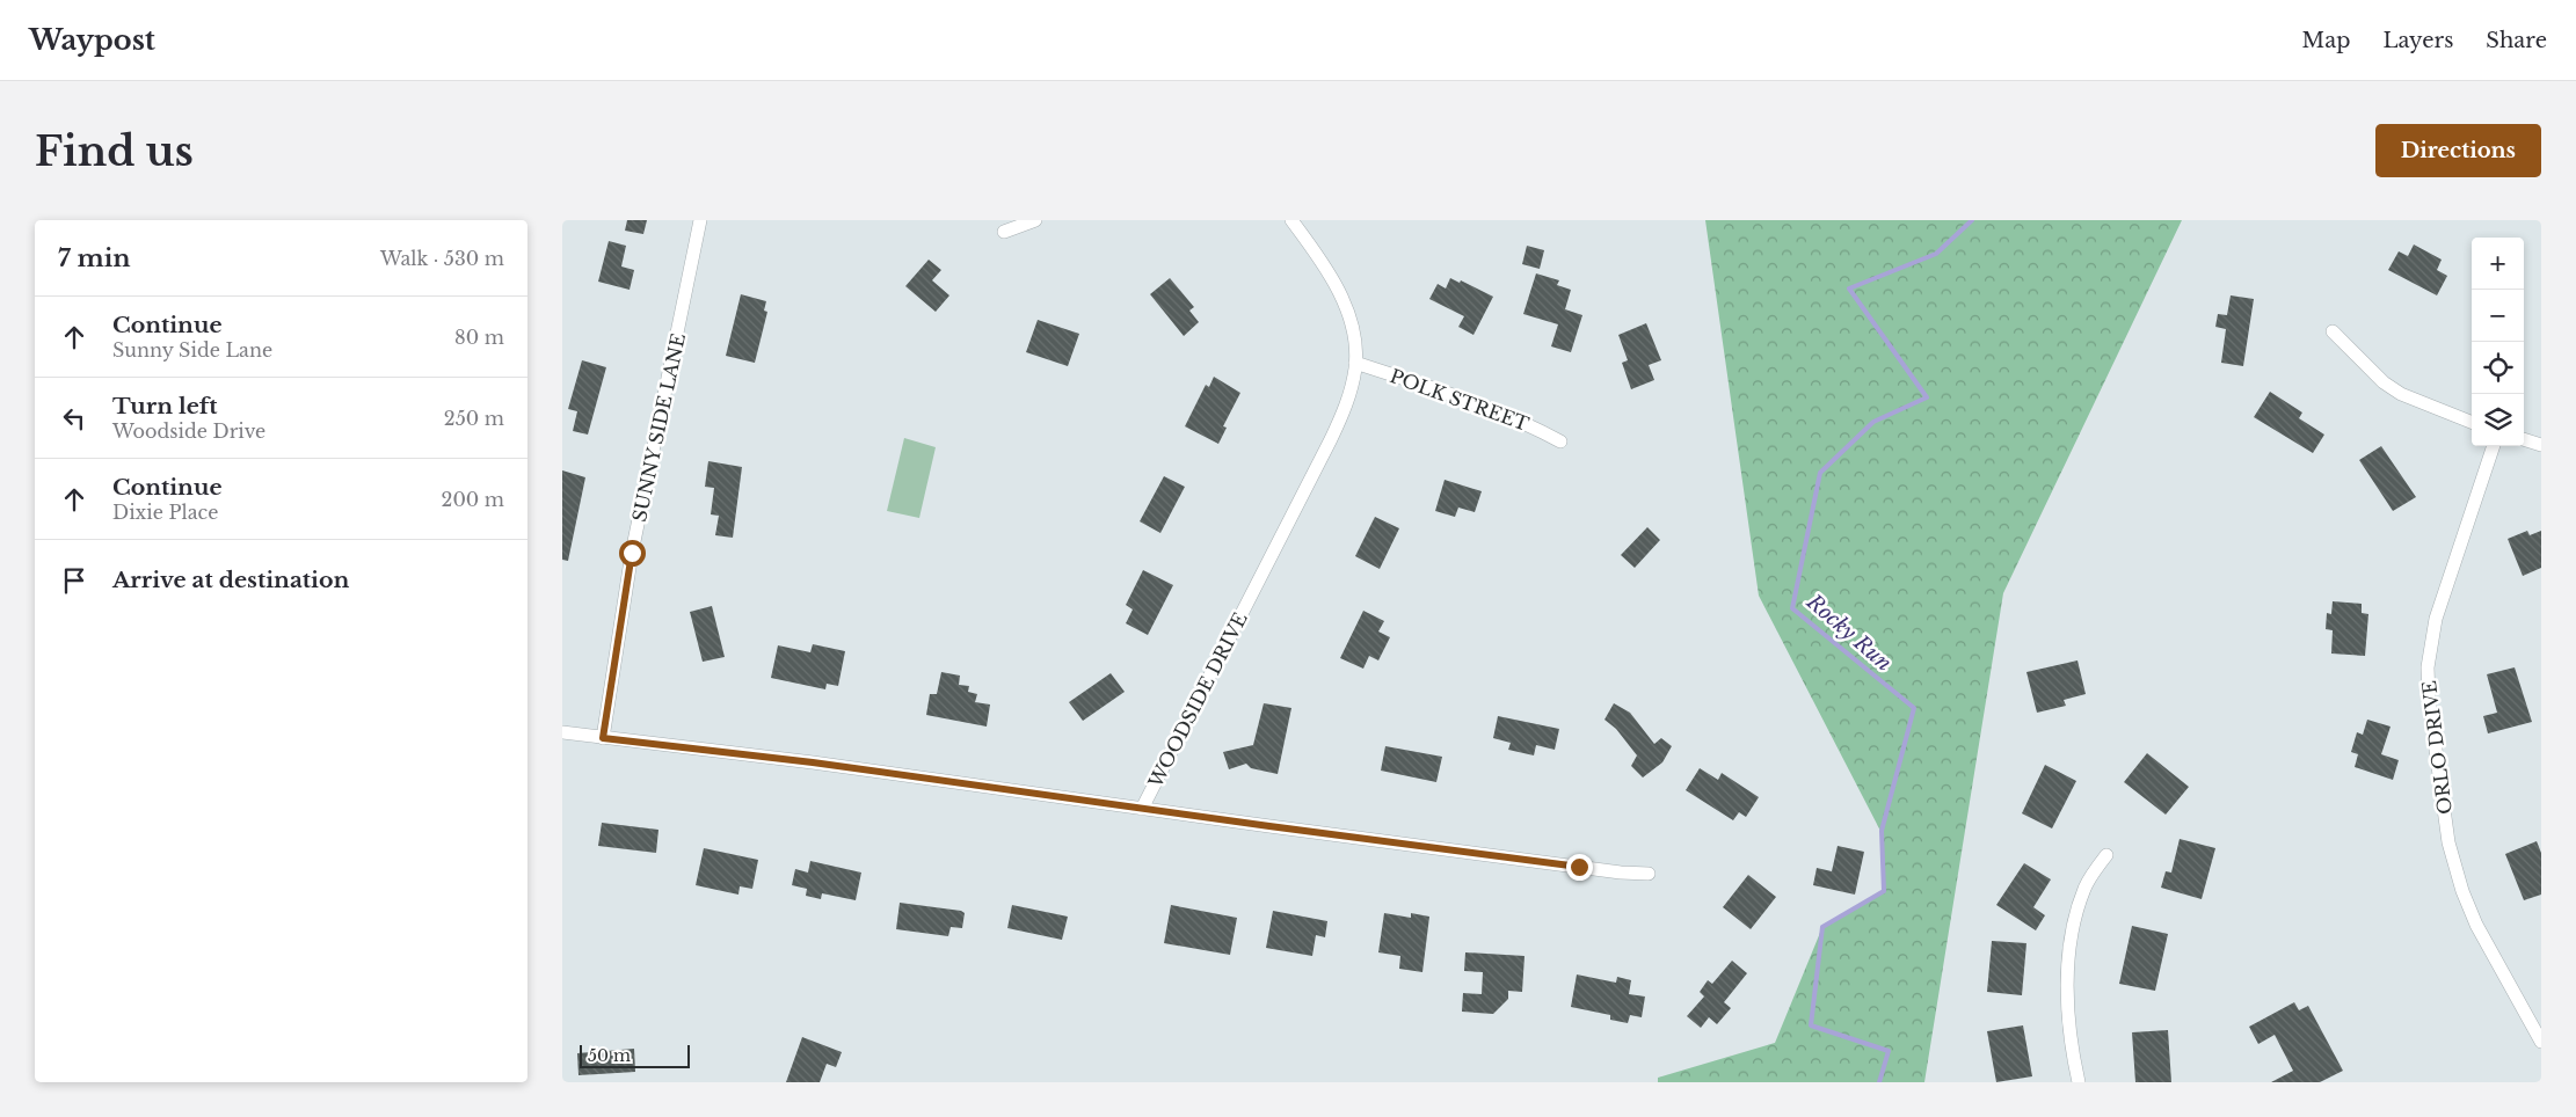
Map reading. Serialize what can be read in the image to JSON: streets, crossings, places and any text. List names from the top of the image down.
{
  "streets": {
    "street": [
      "POLK STREET",
      "SUNNY SIDE LANE",
      "WOODSIDE DRIVE",
      "ORLO DRIVE"
    ]
  },
  "crossings": [
    ["POLK STREET", "WOODSIDE DRIVE"],
    ["SUNNY SIDE LANE", "WOODSIDE DRIVE"]
  ],
  "water": ["Rocky Run"],
  "scale_bar": "50 m",
  "page": {
    "header": "Waypost",
    "nav": ["Map", "Layers", "Share"],
    "buttons": "Directions",
    "title": "Find us",
    "heading": ["7 min", "Walk · 530 m"],
    "map_buttons": ["+", "−"],
    "list": [
      ["Continue", "Sunny Side Lane", "80 m"],
      ["Turn left", "Woodside Drive", "250 m"],
      ["Continue", "Dixie Place", "200 m"],
      "Arrive at destination"
    ],
    "scale": "50 m"
  }
}
